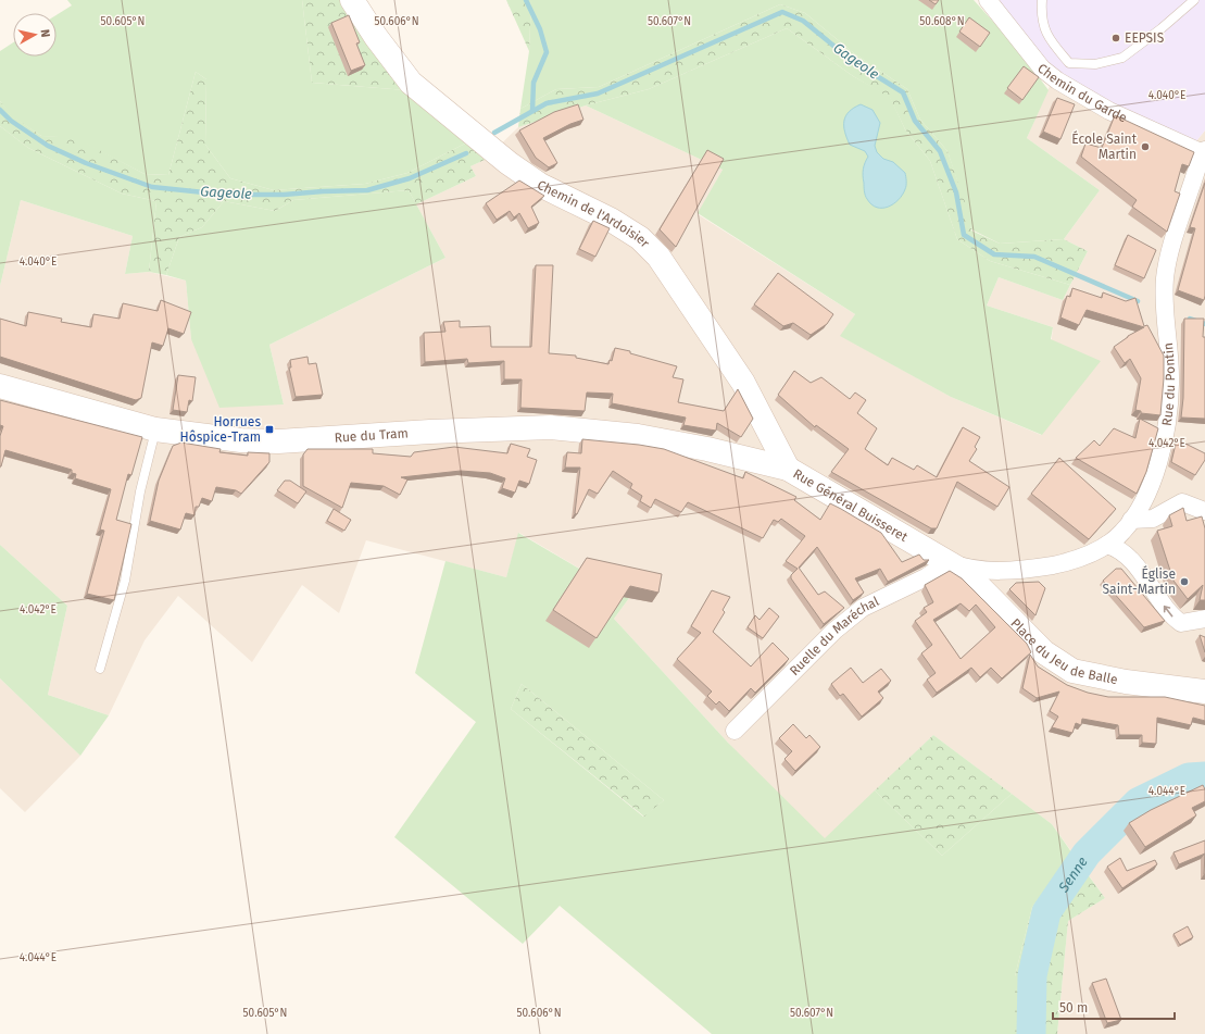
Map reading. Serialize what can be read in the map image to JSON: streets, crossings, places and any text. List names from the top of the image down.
{
  "streets": {
    "street": [
      "Chemin du Garde",
      "Chemin de l'Ardoisier",
      "Rue du Pontin",
      "Rue du Tram",
      "Rue Général Buisseret",
      "Ruelle du Maréchal",
      "Place du Jeu de Balle"
    ]
  },
  "crossings": [
    ["Chemin du Garde", "Rue du Pontin"],
    ["Chemin de l'Ardoisier", "Rue Général Buisseret"],
    ["Rue du Pontin", "Rue Général Buisseret"],
    ["Rue du Pontin", "Ruelle du Maréchal"],
    ["Rue du Pontin", "Place du Jeu de Balle"],
    ["Rue du Tram", "Rue Général Buisseret"],
    ["Rue Général Buisseret", "Ruelle du Maréchal"],
    ["Rue Général Buisseret", "Place du Jeu de Balle"],
    ["Ruelle du Maréchal", "Place du Jeu de Balle"]
  ],
  "water": ["Gageole", "Senne"],
  "places": {
    "other": ["EEPSIS", "École Saint Martin", "Église Saint-Martin"],
    "transit": ["Horrues Hôspice-Tram"]
  },
  "scale_bar": "50 m",
  "north": "right",
  "coordinates": [
    "50.605°N",
    "50.606°N",
    "50.607°N",
    "50.608°N",
    "4.040°E",
    "4.042°E",
    "4.044°E"
  ]
}
